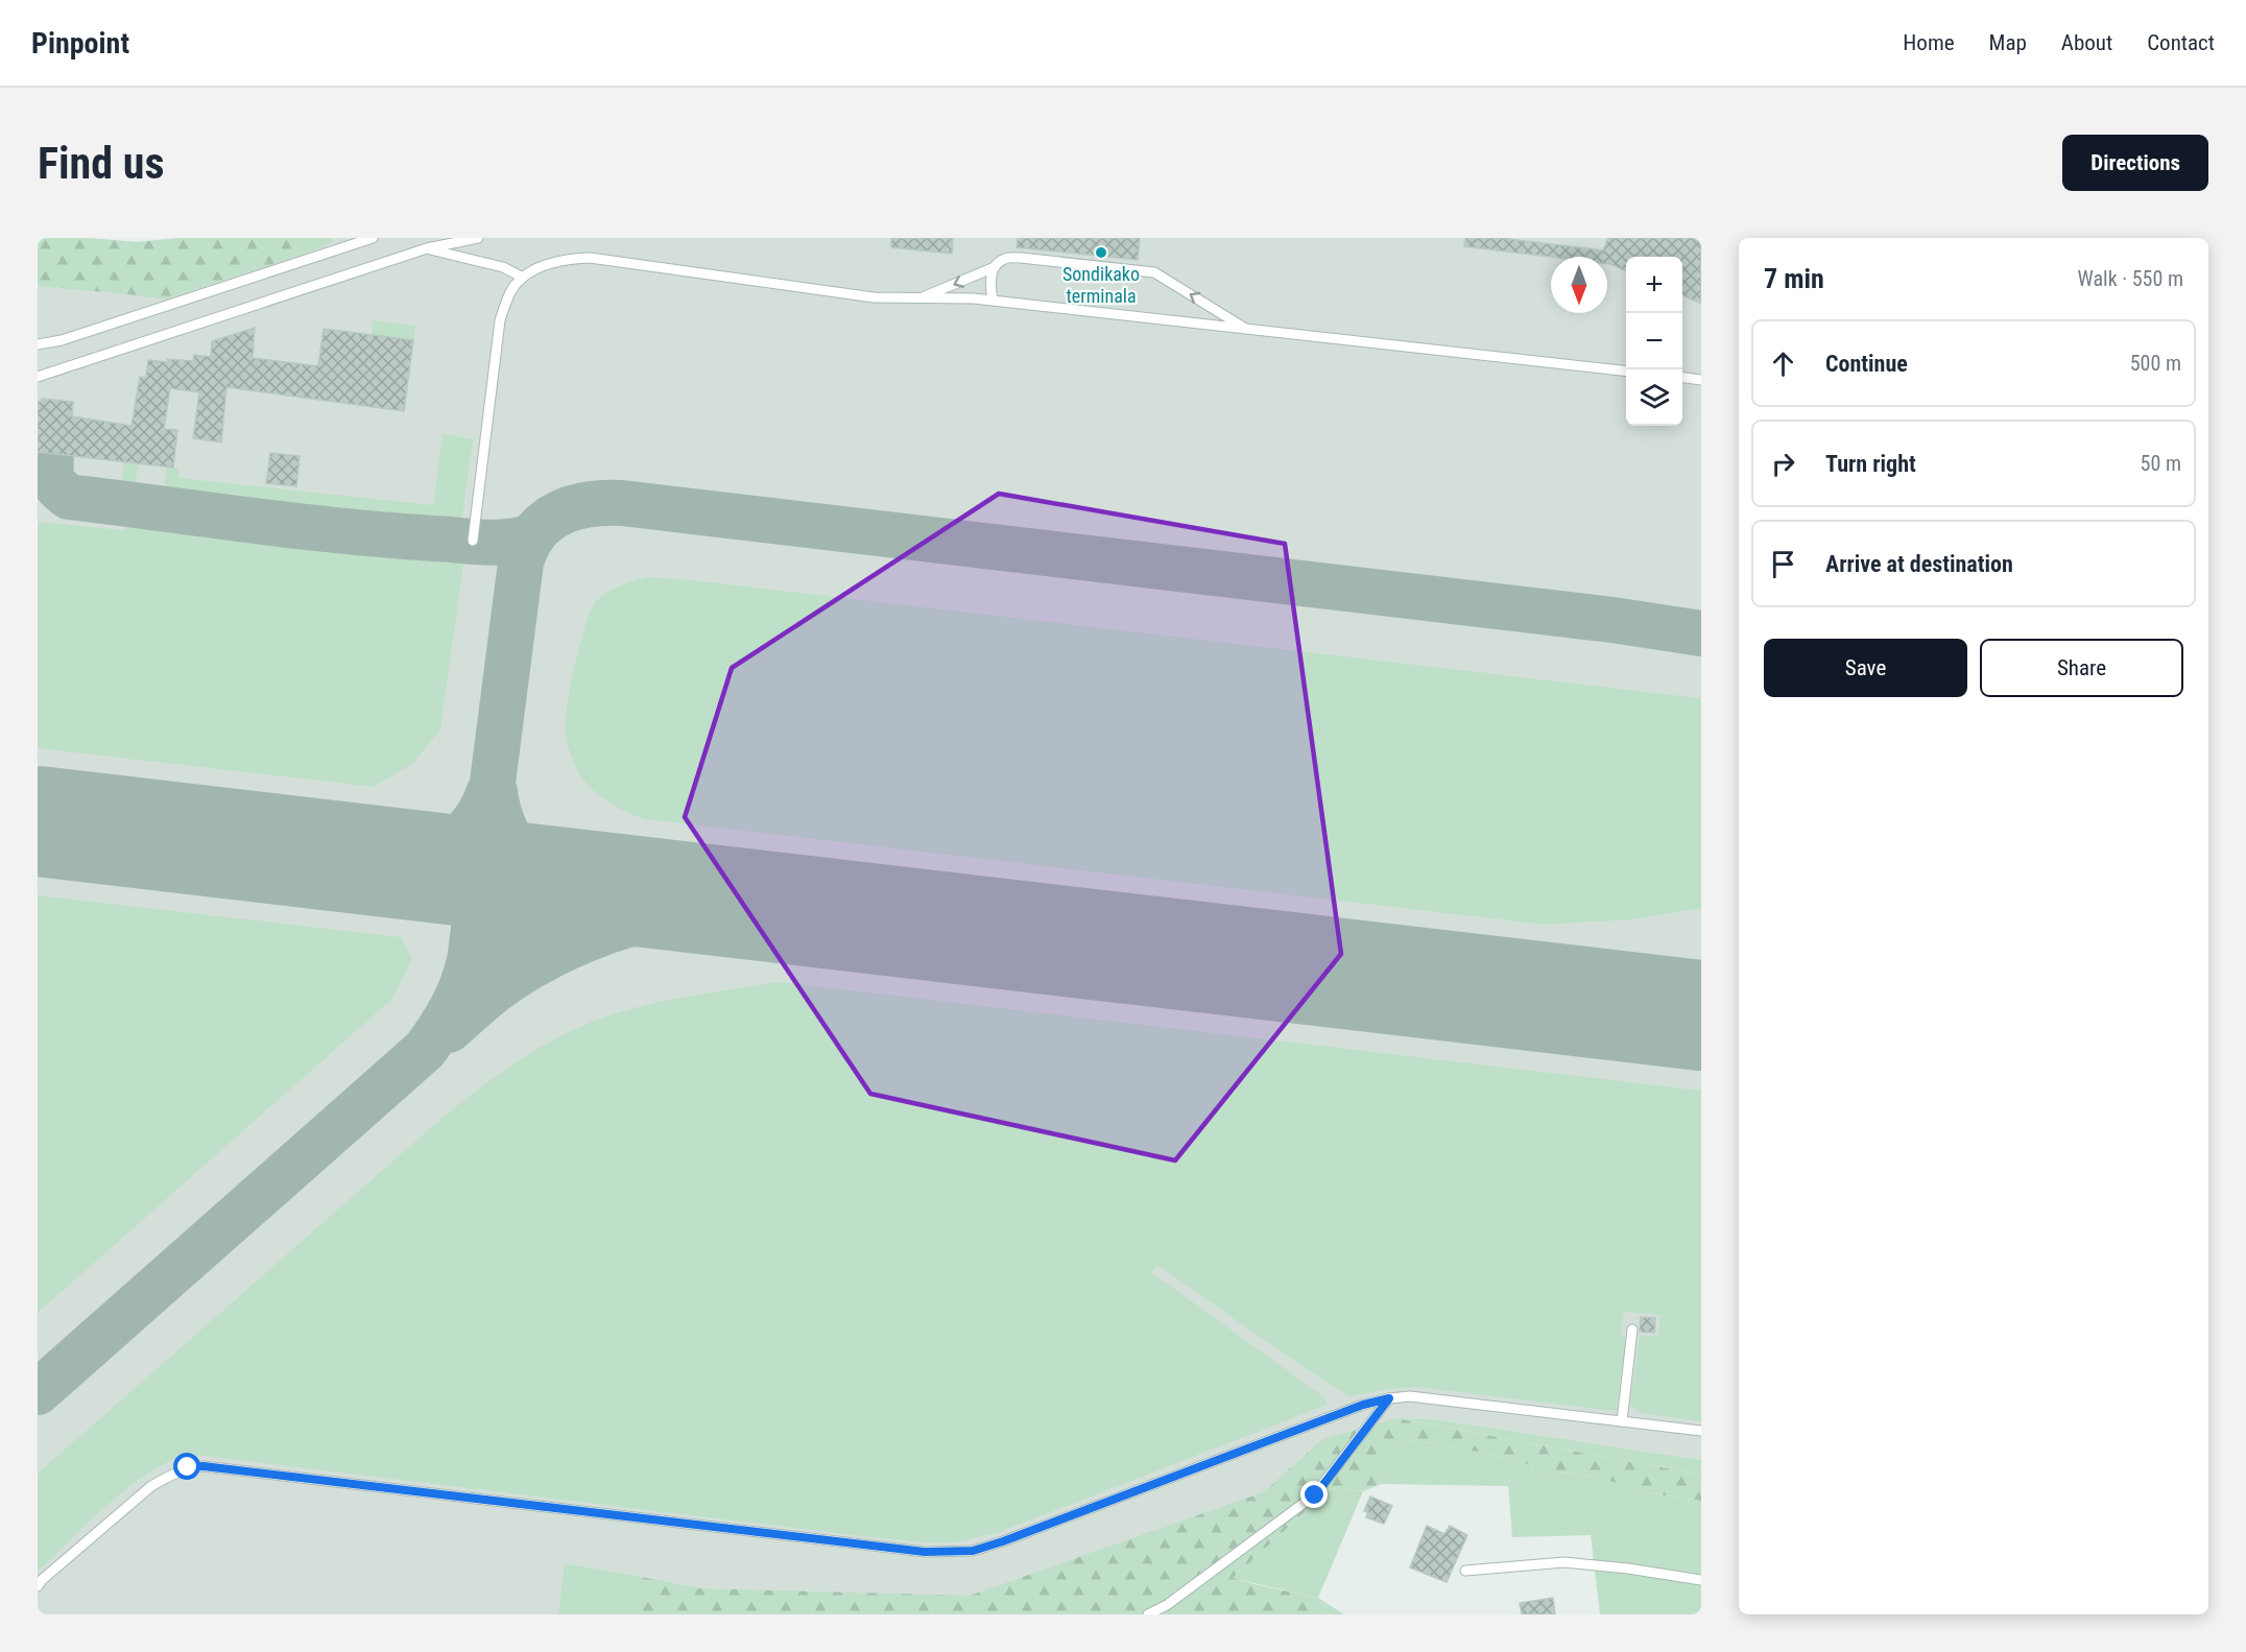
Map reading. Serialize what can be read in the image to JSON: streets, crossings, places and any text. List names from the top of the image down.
{
  "places": ["Sondikako terminala"],
  "north": "bottom",
  "page": {
    "header": "Pinpoint",
    "nav": [
      "Home",
      "Map",
      "About",
      "Contact"
    ],
    "buttons": [
      "Directions",
      ["Save", "Share"]
    ],
    "title": "Find us",
    "heading": ["7 min", "Walk · 550 m"],
    "map_buttons": ["+", "−"],
    "list": [
      ["Continue", "500 m"],
      ["Turn right", "50 m"],
      "Arrive at destination"
    ]
  }
}
